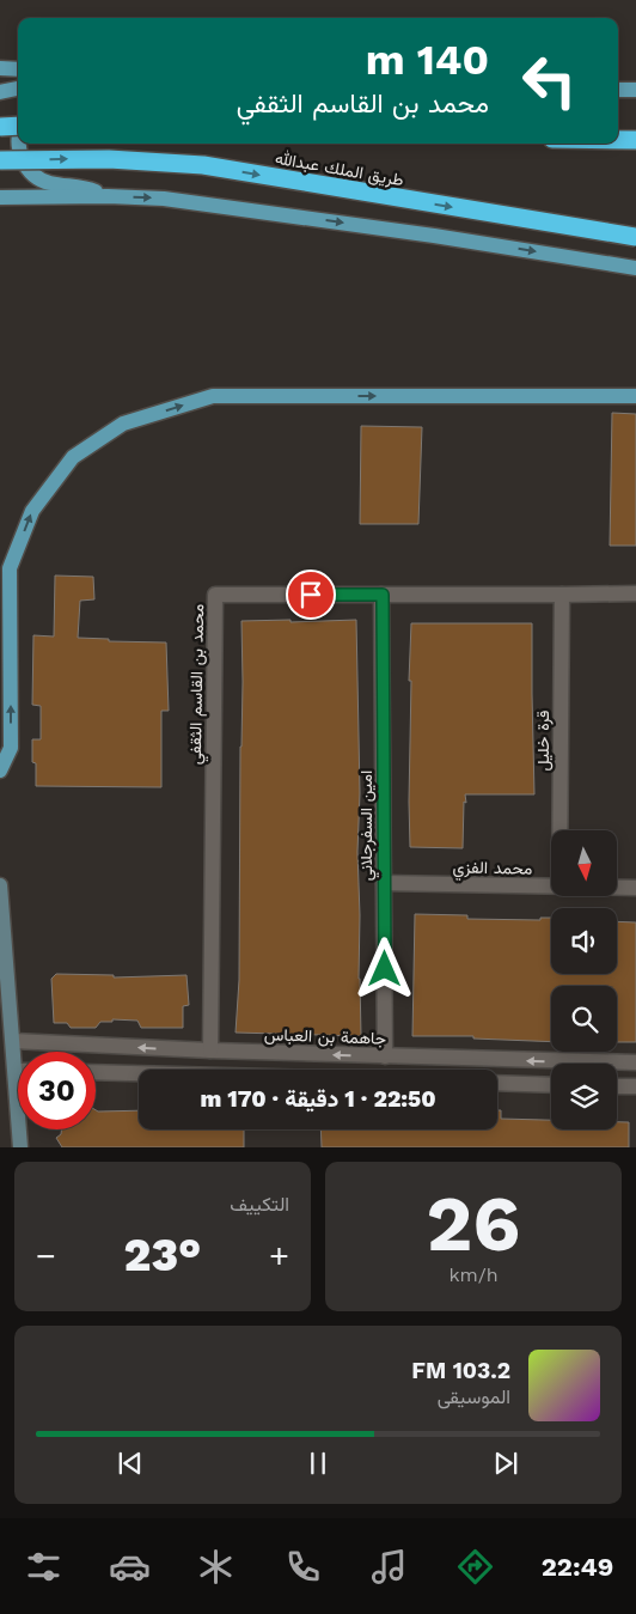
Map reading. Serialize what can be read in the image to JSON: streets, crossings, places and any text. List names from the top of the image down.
{
  "streets": {
    "highway": ["طريق الملك عبدالله"],
    "street": [
      "محمد بن القاسم الثقفي",
      "قرة خليل",
      "امين السفرجلاني",
      "محمد الفزي",
      "جاهمة بن العباس"
    ]
  },
  "crossings": [
    ["محمد بن القاسم الثقفي", "قرة خليل"],
    ["محمد بن القاسم الثقفي", "امين السفرجلاني"],
    ["محمد بن القاسم الثقفي", "جاهمة بن العباس"],
    ["امين السفرجلاني", "محمد الفزي"],
    ["امين السفرجلاني", "جاهمة بن العباس"]
  ],
  "one_way": ["طريق الملك عبدالله", "جاهمة بن العباس"],
  "north": "bottom",
  "page": {
    "turn": ["140 m", "محمد بن القاسم الثقفي"],
    "limit": "30",
    "trip": "22:50 · 1 دقيقة · 170 m",
    "tile": [
      ["26", "km/h"],
      "التكييف"
    ],
    "heat": ["−", "23°", "+"],
    "song": ["103.2 FM", "الموسيقى"],
    "tabs": "22:49"
  }
}
